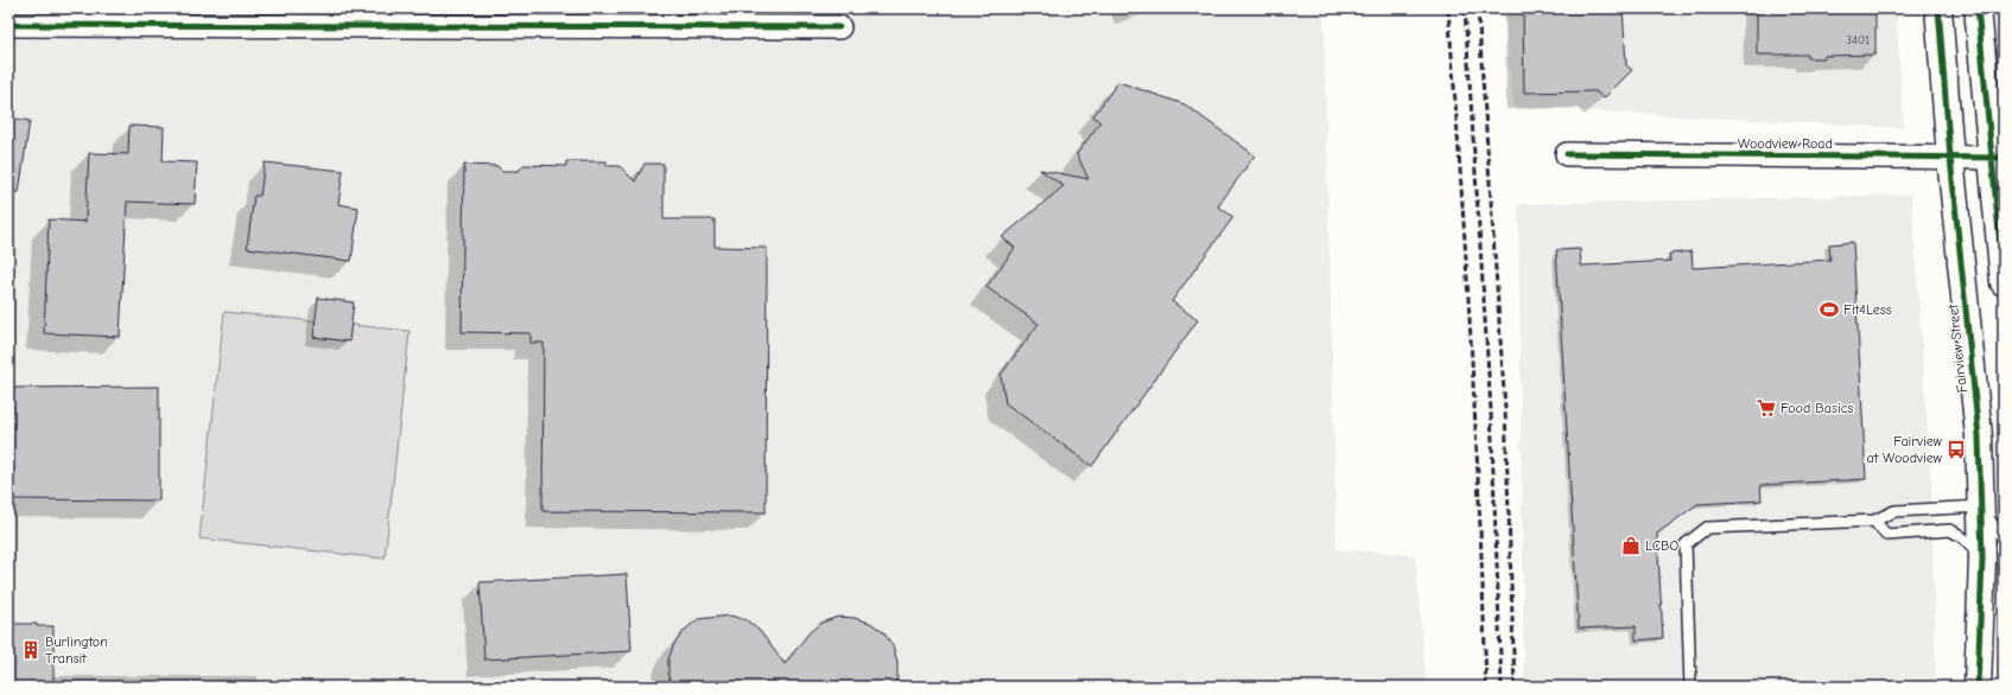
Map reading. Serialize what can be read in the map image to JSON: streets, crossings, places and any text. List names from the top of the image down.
{
  "streets": {
    "main road": ["Fairview Street"],
    "street": ["Woodview Road"]
  },
  "crossings": [
    ["Woodview Road", "Fairview Street"]
  ],
  "places": {
    "sports": ["Fit4Less"],
    "supermarket": ["Food Basics"],
    "bus stop": ["Fairview at Woodview"],
    "shop": ["LCBO"],
    "building": ["Burlington Transit"]
  },
  "house_numbers": ["3401"]
}
